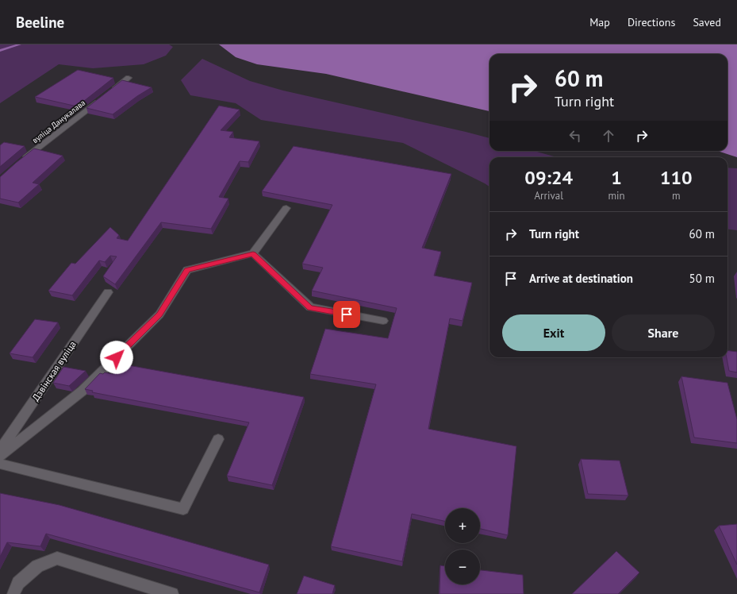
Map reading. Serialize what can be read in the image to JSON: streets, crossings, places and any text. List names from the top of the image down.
{
  "streets": {
    "street": ["вуліца Данукалава", "Дзвінская вуліца"]
  },
  "page": {
    "header": "Beeline",
    "nav": ["Map", "Directions", "Saved"],
    "turn": ["60 m", "Turn right"],
    "eta": [
      "09:24",
      "Arrival",
      "1",
      "min",
      "110",
      "m"
    ],
    "list": [
      {
        "name": "Turn right",
        "value": "60 m"
      },
      {
        "name": "Arrive at destination",
        "value": "50 m"
      }
    ],
    "buttons": ["Exit", "Share"],
    "map_buttons": ["+", "−"]
  }
}
